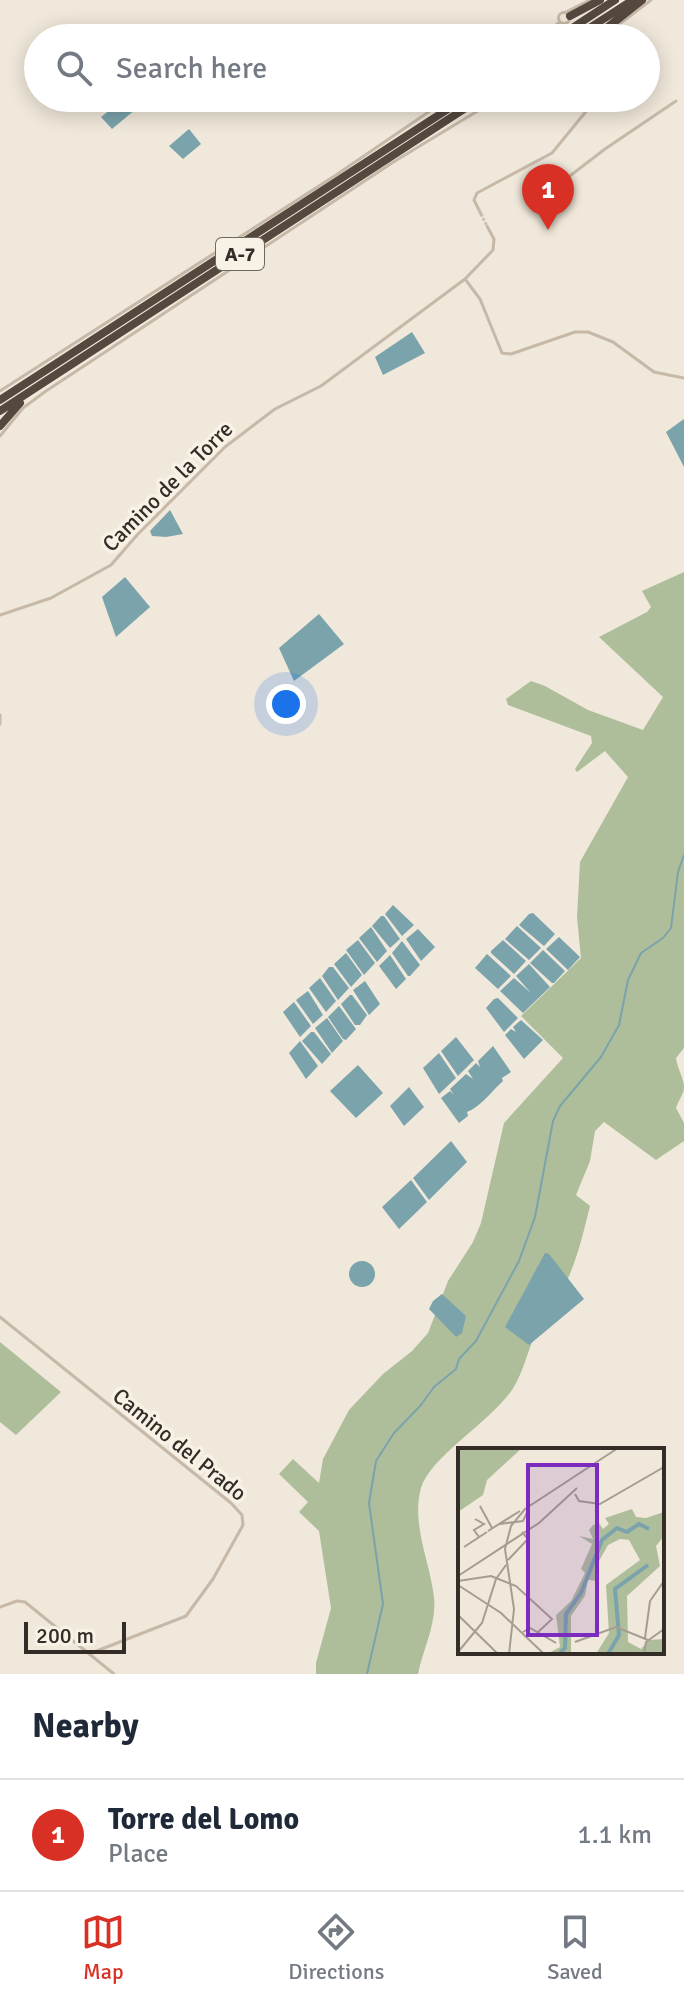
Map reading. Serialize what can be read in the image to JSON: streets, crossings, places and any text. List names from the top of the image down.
{
  "streets": {
    "highway": ["A-7"],
    "street": ["Camino de la Torre", "Camino del Prado"]
  },
  "scale_bar": "200 m",
  "page": {
    "search": "Search here",
    "pins": "1",
    "scale": "200 m",
    "heading": "Nearby",
    "list": [
      {
        "mark": "1",
        "name": "Torre del Lomo",
        "note": "Place",
        "value": "1.1 km"
      }
    ],
    "nav": ["Map", "Directions", "Saved"]
  }
}
